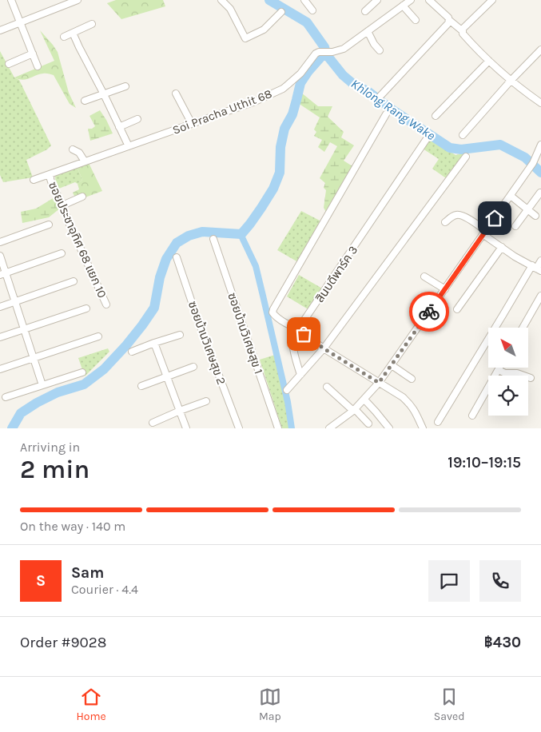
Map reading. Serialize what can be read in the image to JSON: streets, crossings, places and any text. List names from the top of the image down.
{
  "streets": {
    "street": [
      "Soi Pracha Uthit 68",
      "ซอยประชาอุทิศ 68 แยก 10",
      "สินบดีพาร์ค 3",
      "ซอยบ้านวิเศษสุข 1",
      "ซอยบ้านวิเศษสุข 2"
    ]
  },
  "crossings": [
    ["Soi Pracha Uthit 68", "ซอยประชาอุทิศ 68 แยก 10"]
  ],
  "water": ["Khlong Rang Wake"],
  "north": "top left",
  "page": {
    "heading": ["2 min", "Arriving in", "19:10–19:15"],
    "panel": [
      "Sam",
      "Courier · 4.4",
      "Order #9028",
      "฿430"
    ],
    "bar": "On the way · 140 m",
    "round": "S",
    "tabs": ["Home", "Map", "Saved"]
  }
}
